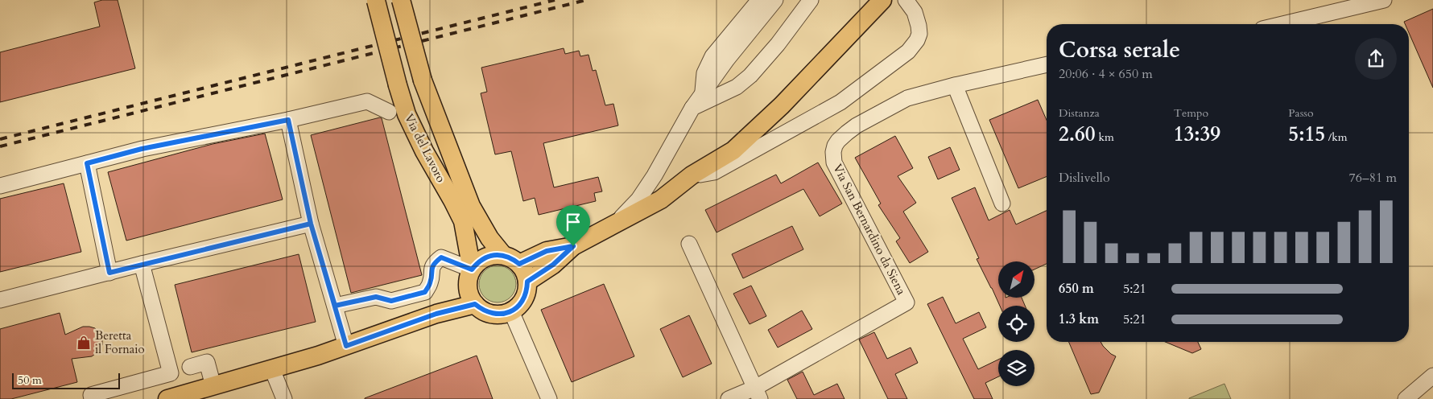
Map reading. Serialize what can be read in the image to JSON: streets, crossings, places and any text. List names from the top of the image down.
{
  "streets": {
    "main road": ["Via del Lavoro"],
    "street": ["Via San Bernardino da Siena"]
  },
  "places": {
    "shop": ["Beretta il Fornaio"]
  },
  "scale_bar": "50 m",
  "north": "top right",
  "page": {
    "heading": ["Corsa serale", "20:06 · 4 × 650 m"],
    "stats": [
      ["Distanza", "2.60 km"],
      ["Tempo", "13:39"],
      ["Passo", "5:15 /km"]
    ],
    "chart": ["Dislivello", "76–81 m"],
    "list": [
      {
        "name": "650 m",
        "note": "5:21"
      },
      {
        "name": "1.3 km",
        "note": "5:21"
      }
    ],
    "scale": "50 m"
  }
}
